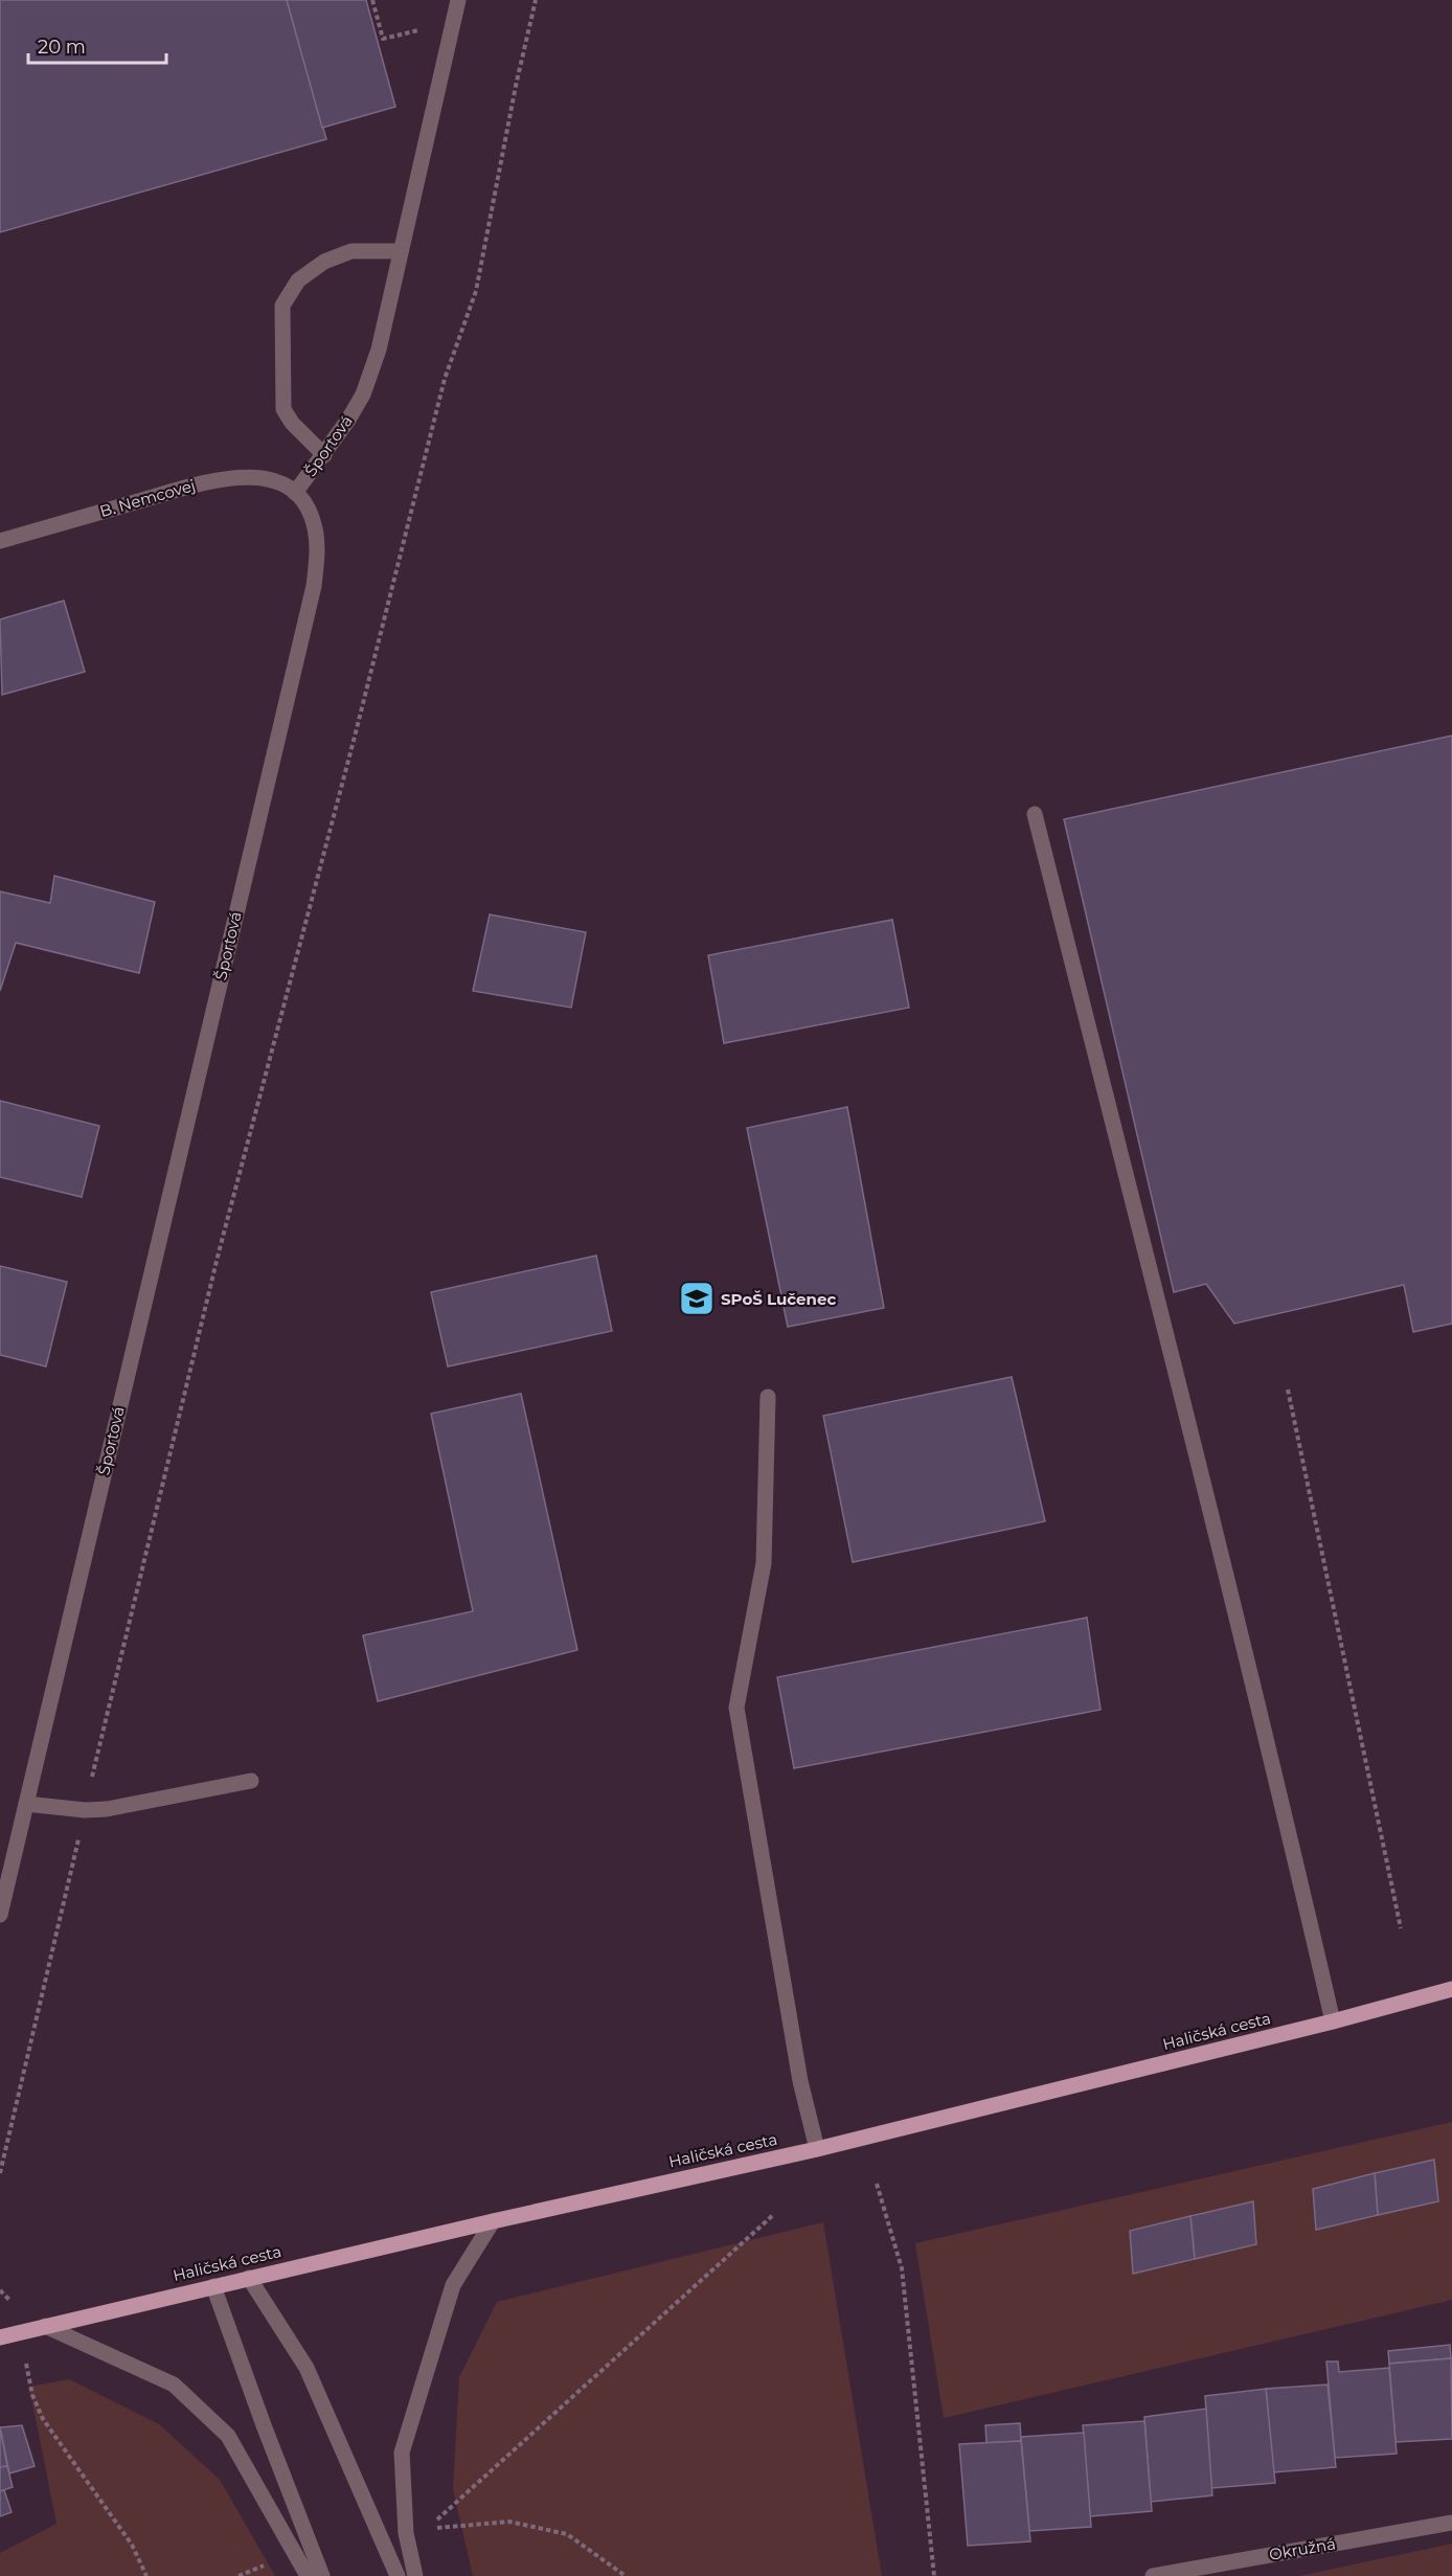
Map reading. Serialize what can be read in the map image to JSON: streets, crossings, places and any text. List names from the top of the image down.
{
  "streets": {
    "main road": ["Haličská cesta"],
    "street": ["Športová", "B. Nemcovej", "Okružná"]
  },
  "crossings": [
    ["Športová", "B. Nemcovej"]
  ],
  "places": {
    "school or university": ["SPoŠ Lučenec"]
  },
  "scale_bar": "20 m"
}
